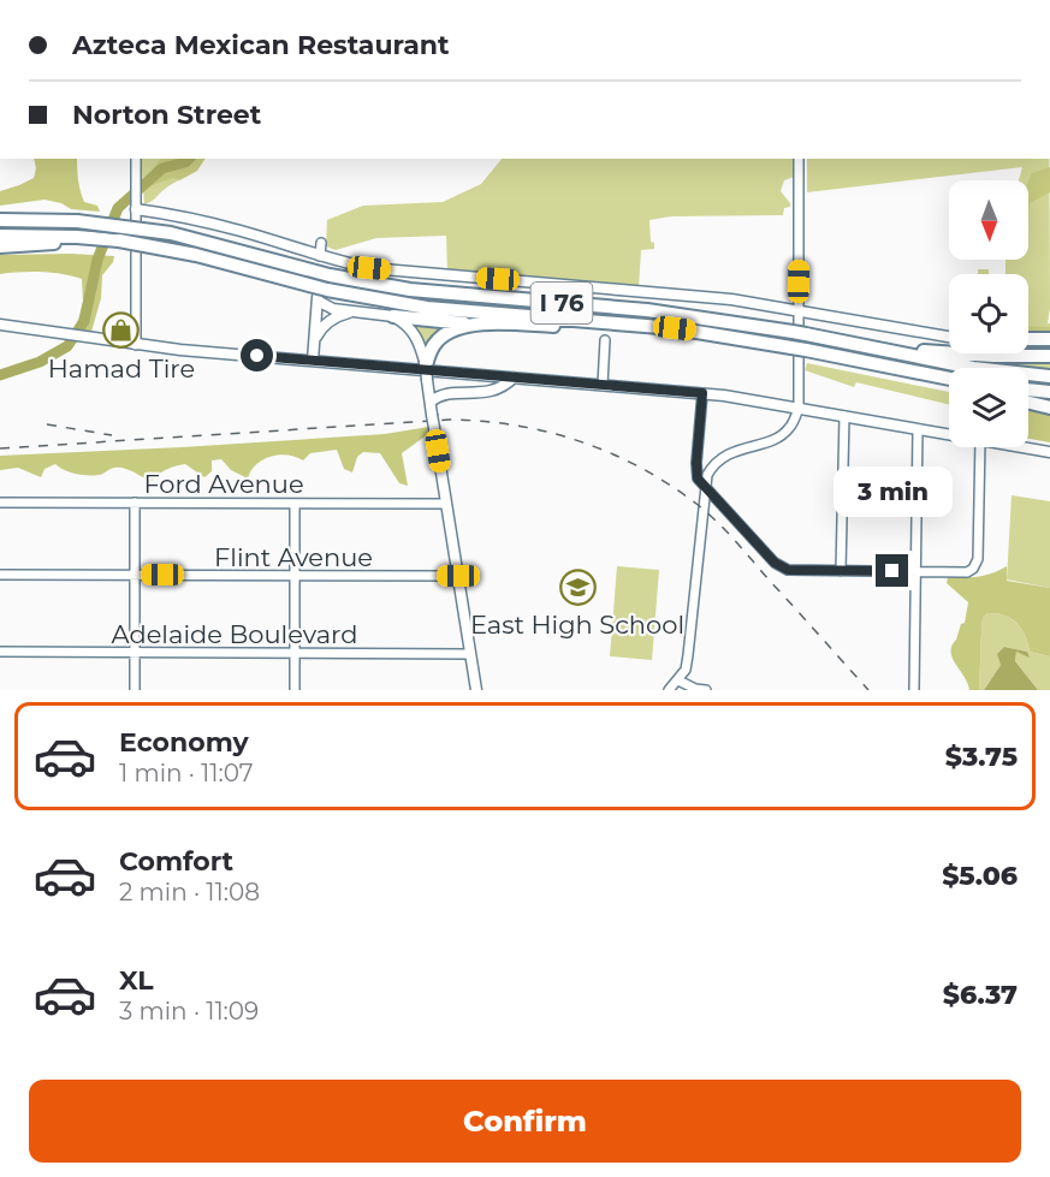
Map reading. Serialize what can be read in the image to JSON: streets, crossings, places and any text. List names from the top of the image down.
{
  "streets": {
    "highway": ["I 76"],
    "street": ["Ford Avenue", "Flint Avenue", "Adelaide Boulevard"]
  },
  "places": {
    "shop": ["Hamad Tire"],
    "school or university": ["East High School"]
  },
  "north": "bottom",
  "page": {
    "banner": ["Azteca Mexican Restaurant", "Norton Street"],
    "bubble": "3 min",
    "list": [
      {
        "name": "Economy",
        "note": "1 min · 11:07",
        "value": "$3.75"
      },
      {
        "name": "Comfort",
        "note": "2 min · 11:08",
        "value": "$5.06"
      },
      {
        "name": "XL",
        "note": "3 min · 11:09",
        "value": "$6.37"
      }
    ],
    "buttons": "Confirm"
  }
}
